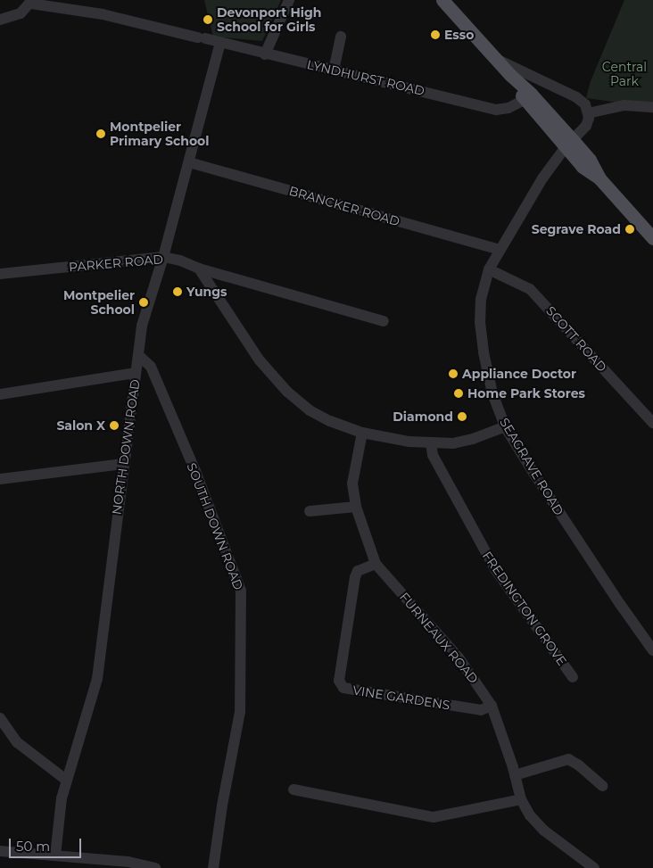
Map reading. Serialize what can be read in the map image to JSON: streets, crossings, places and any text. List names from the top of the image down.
{
  "streets": {
    "street": [
      "LYNDHURST ROAD",
      "BRANCKER ROAD",
      "PARKER ROAD",
      "SCOTT ROAD",
      "NORTH DOWN ROAD",
      "SEAGRAVE ROAD",
      "SOUTH DOWN ROAD",
      "FREDINGTON GROVE",
      "FURNEAUX ROAD",
      "VINE GARDENS"
    ]
  },
  "crossings": [
    ["LYNDHURST ROAD", "NORTH DOWN ROAD"],
    ["BRANCKER ROAD", "NORTH DOWN ROAD"],
    ["BRANCKER ROAD", "SEAGRAVE ROAD"],
    ["PARKER ROAD", "NORTH DOWN ROAD"],
    ["SCOTT ROAD", "SEAGRAVE ROAD"],
    ["NORTH DOWN ROAD", "SOUTH DOWN ROAD"],
    ["FURNEAUX ROAD", "VINE GARDENS"]
  ],
  "parks": ["Central Park"],
  "places": [
    "Devonport High School for Girls",
    "Esso",
    "Montpelier Primary School",
    "Segrave Road",
    "Yungs",
    "Montpelier School",
    "Appliance Doctor",
    "Home Park Stores",
    "Diamond",
    "Salon X"
  ],
  "scale_bar": "50 m"
}
